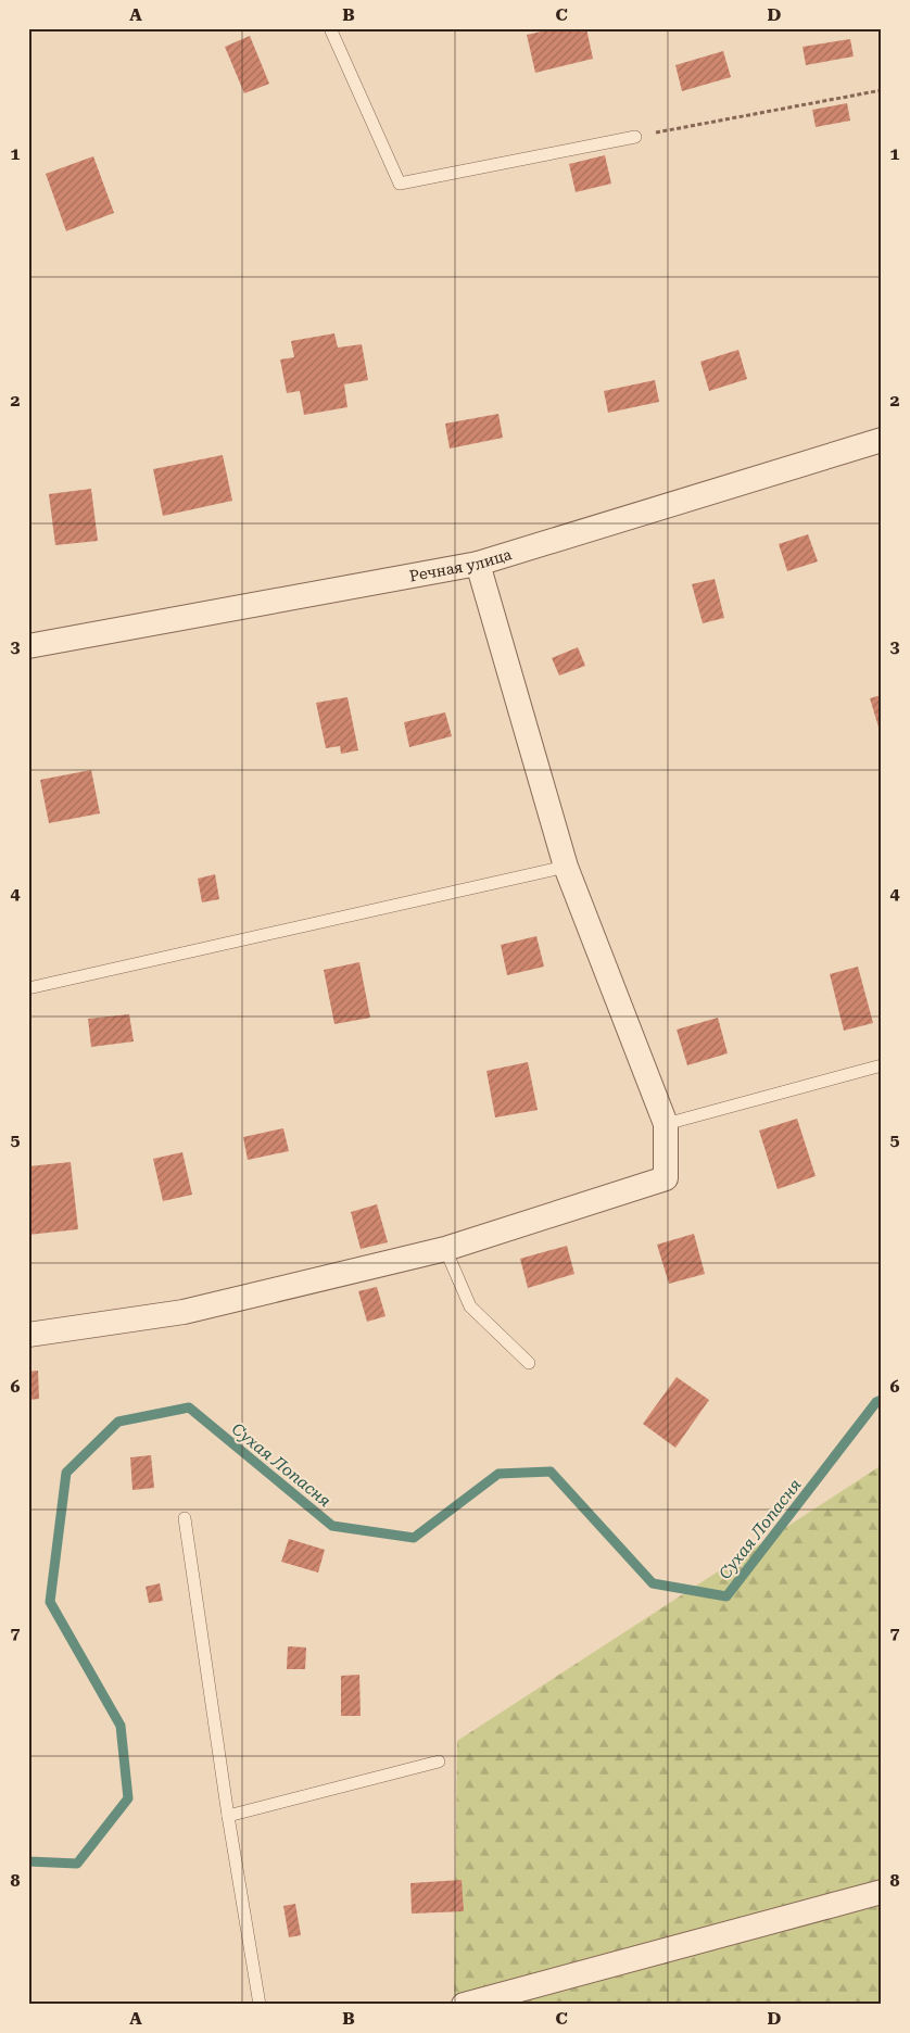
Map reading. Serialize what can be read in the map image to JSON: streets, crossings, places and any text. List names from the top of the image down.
{
  "streets": {
    "street": ["Речная улица"]
  },
  "water": ["Сухая Лопасня"],
  "grid": {
    "columns": [
      "A",
      "B",
      "C",
      "D"
    ],
    "rows": [
      "1",
      "2",
      "3",
      "4",
      "5",
      "6",
      "7",
      "8"
    ]
  }
}
